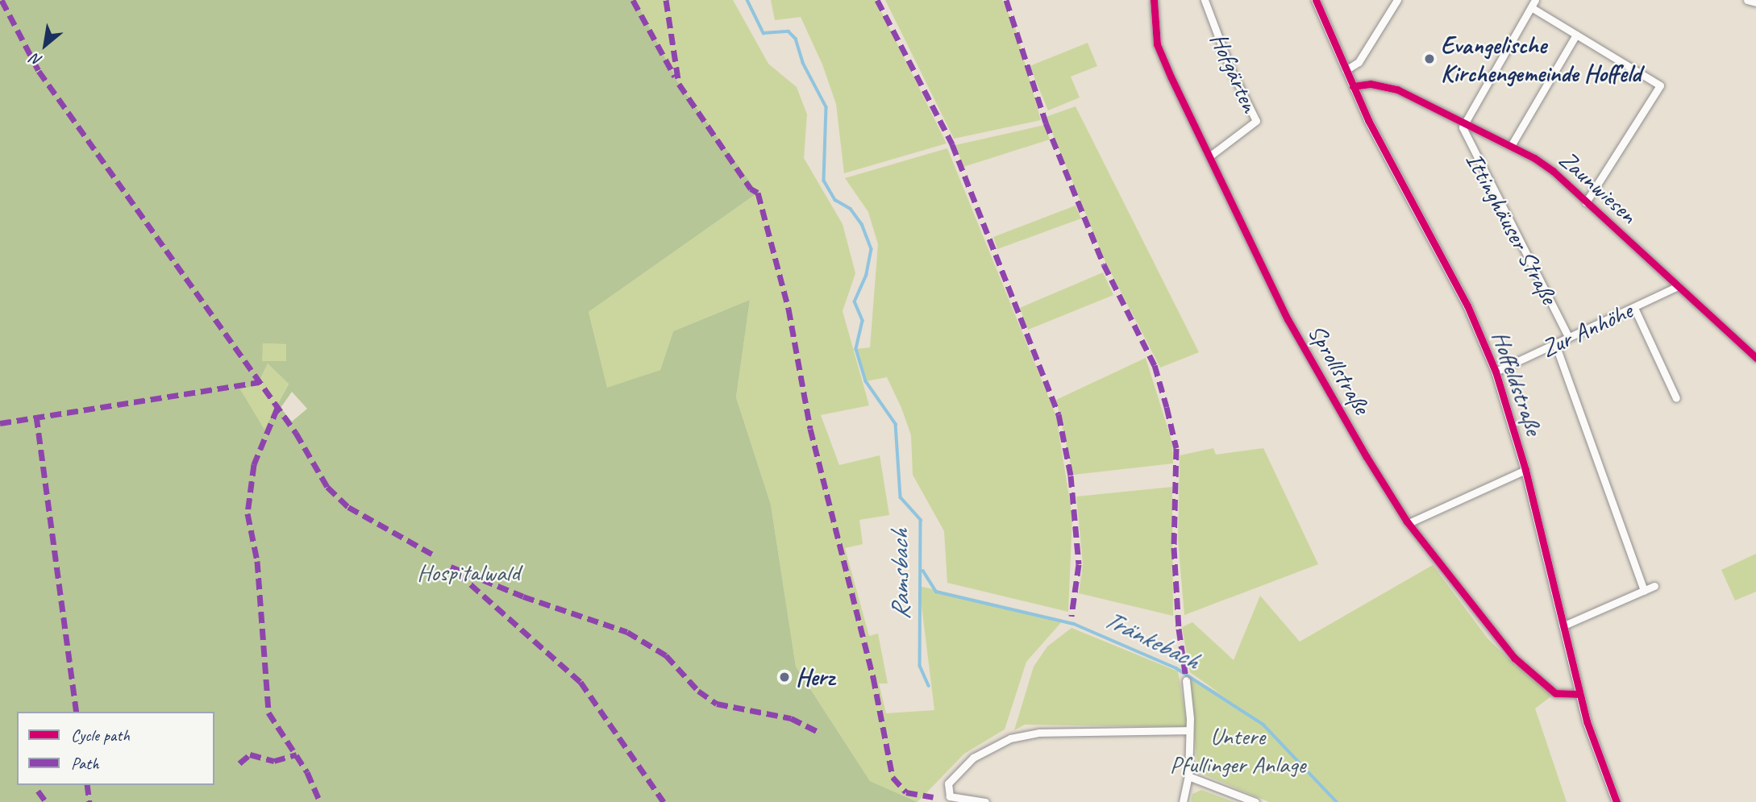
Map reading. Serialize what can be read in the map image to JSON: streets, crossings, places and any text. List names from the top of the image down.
{
  "streets": {
    "street": [
      "Hofgärten",
      "Zaunwiesen",
      "Ittinghäuser Straße",
      "Zur Anhöhe",
      "Sprollstraße",
      "Hoffeldstraße"
    ]
  },
  "crossings": [
    ["Hofgärten", "Sprollstraße"],
    ["Zaunwiesen", "Ittinghäuser Straße"],
    ["Zaunwiesen", "Zur Anhöhe"],
    ["Zaunwiesen", "Hoffeldstraße"],
    ["Ittinghäuser Straße", "Zur Anhöhe"],
    ["Zur Anhöhe", "Hoffeldstraße"],
    ["Sprollstraße", "Hoffeldstraße"]
  ],
  "water": ["Ramsbach", "Tränkebach"],
  "parks": ["Hospitalwald", "Untere Pfullinger Anlage"],
  "places": ["Evangelische Kirchengemeinde Hoffeld", "Herz"],
  "legend": ["Cycle path", "Path"],
  "north": "bottom left"
}
